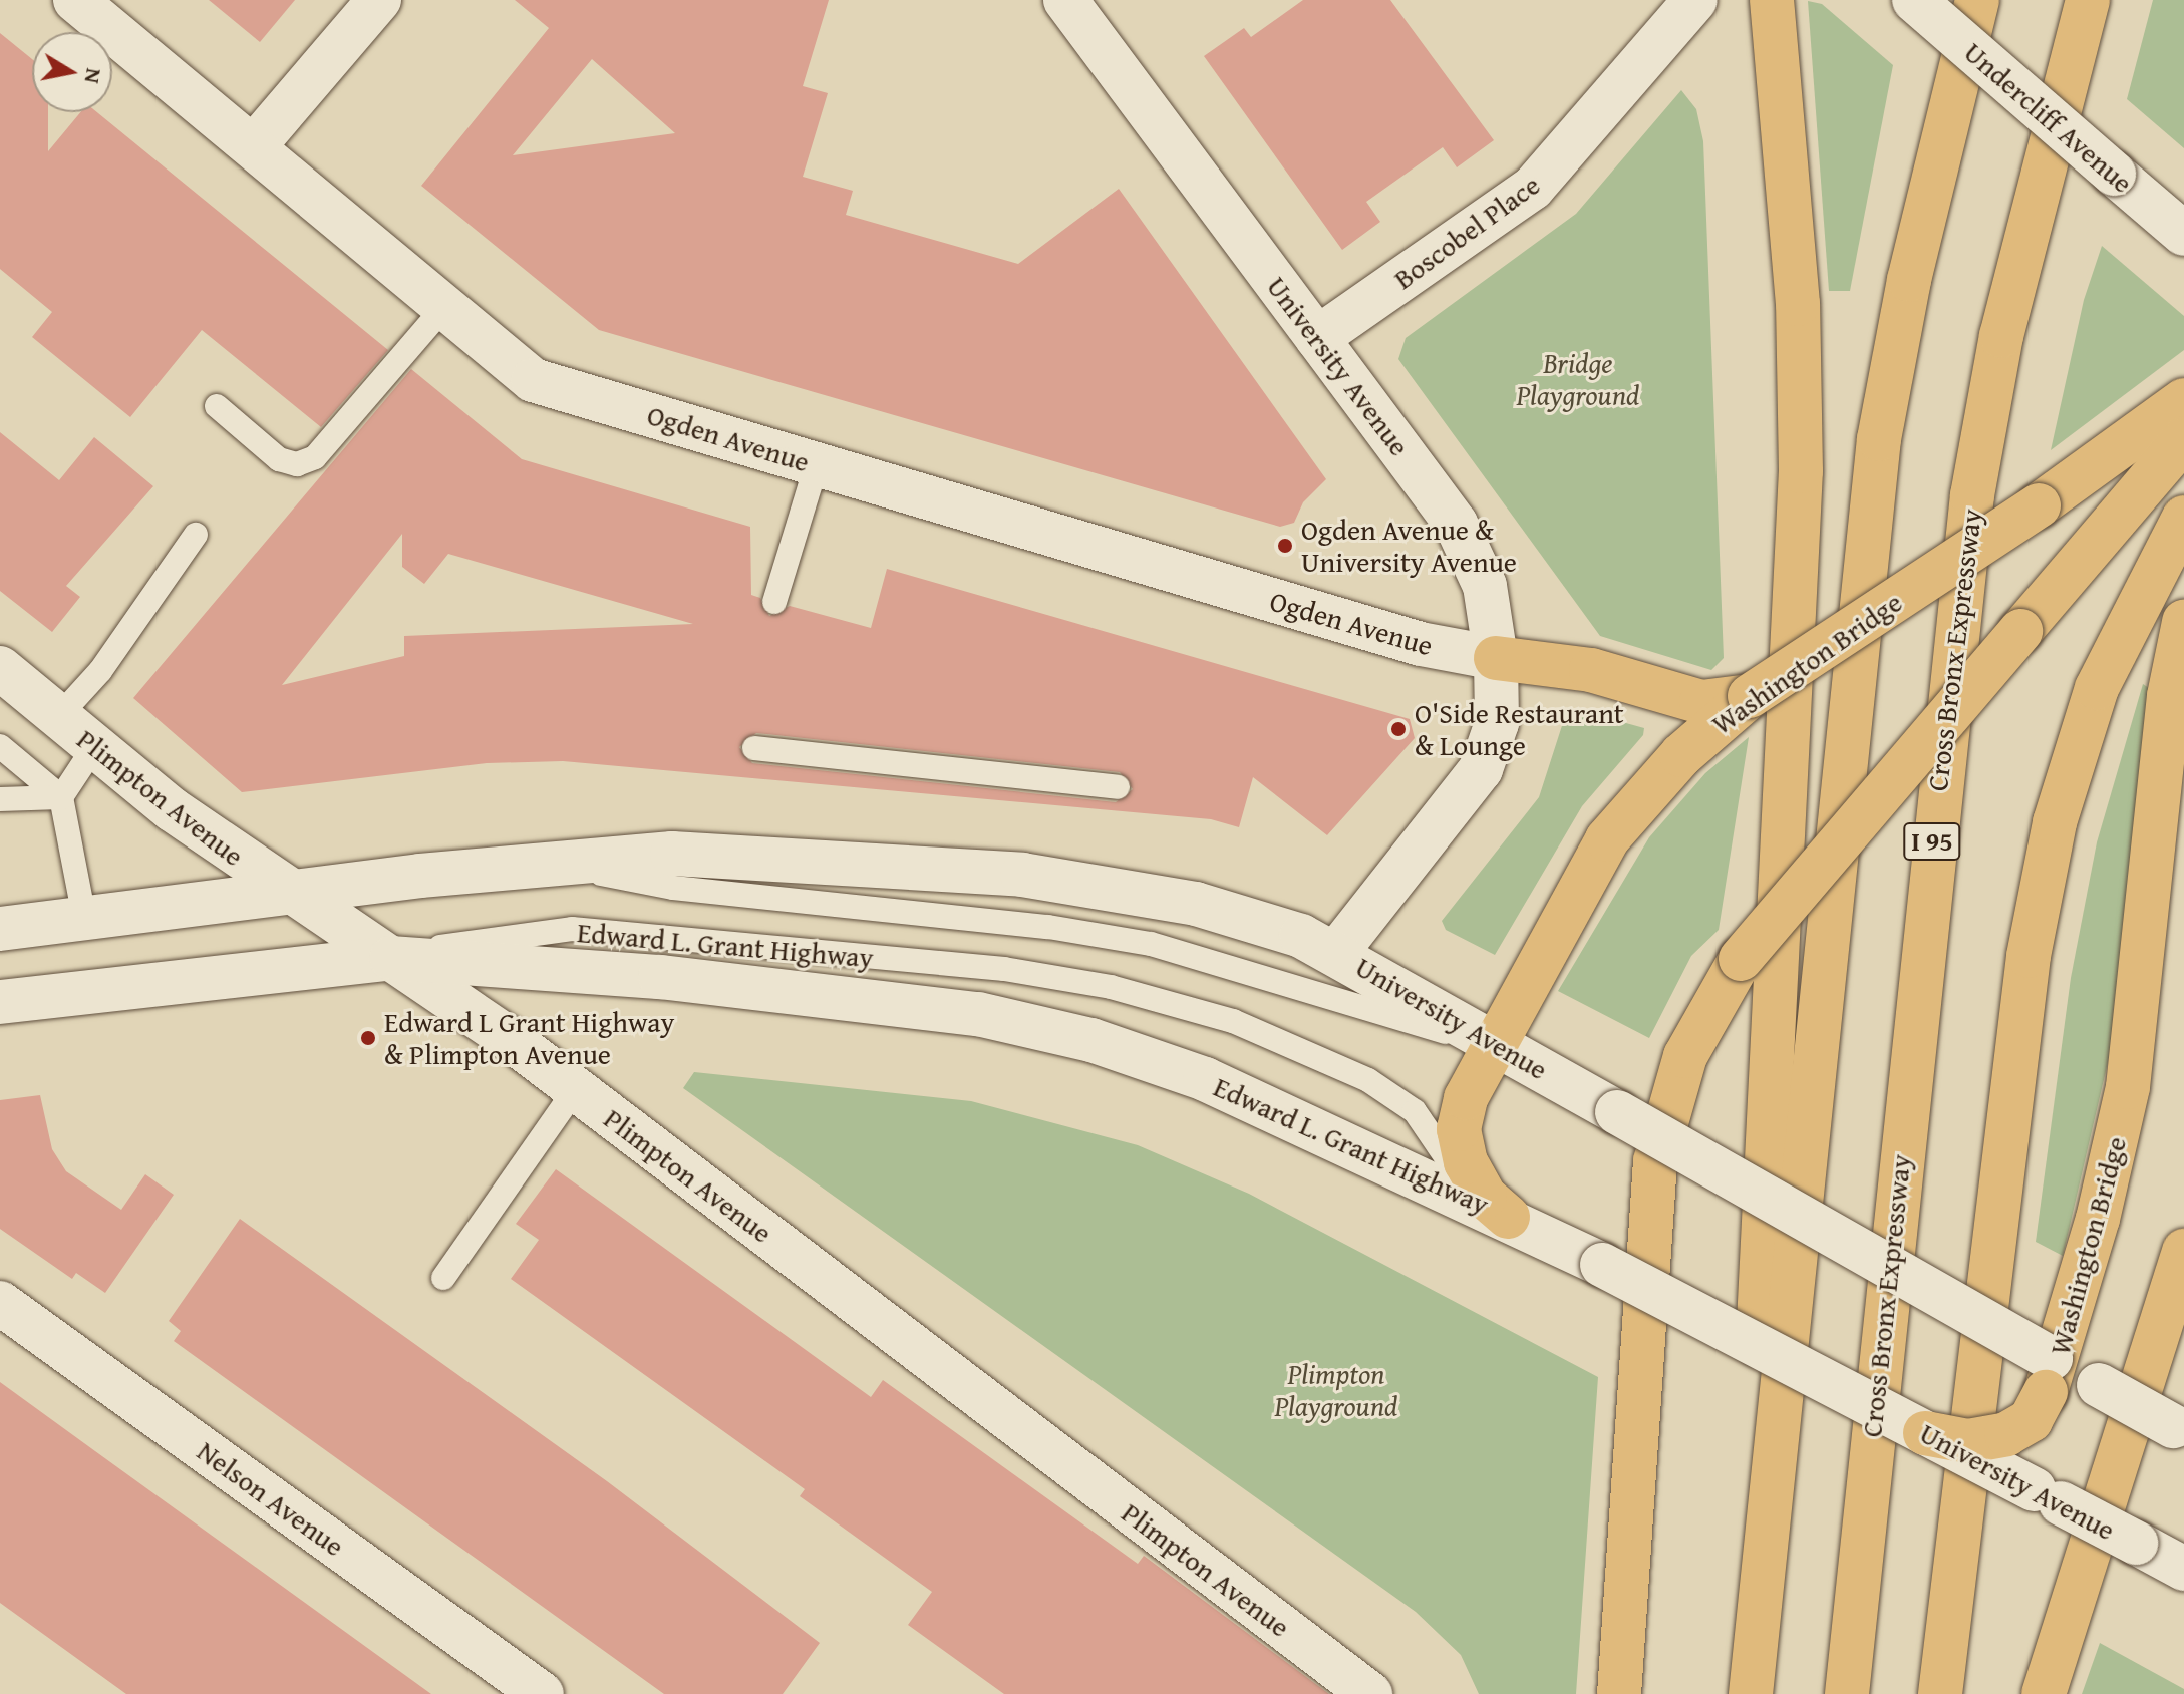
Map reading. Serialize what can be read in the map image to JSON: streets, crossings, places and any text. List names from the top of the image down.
{
  "streets": {
    "main road": ["Cross Bronx Expressway", "Washington Bridge", "I 95"],
    "street": [
      "Undercliff Avenue",
      "Boscobel Place",
      "University Avenue",
      "Ogden Avenue",
      "Plimpton Avenue",
      "Edward L. Grant Highway",
      "Nelson Avenue"
    ]
  },
  "crossings": [
    ["Boscobel Place", "University Avenue"],
    ["University Avenue", "Ogden Avenue"],
    ["University Avenue", "Washington Bridge"],
    ["University Avenue", "Edward L. Grant Highway"],
    ["Washington Bridge", "Edward L. Grant Highway"],
    ["Plimpton Avenue", "Edward L. Grant Highway"]
  ],
  "parks": ["Bridge Playground", "Plimpton Playground"],
  "places": ["Ogden Avenue & University Avenue", "O'Side Restaurant & Lounge", "Edward L Grant Highway & Plimpton Avenue"],
  "north": "right"
}
